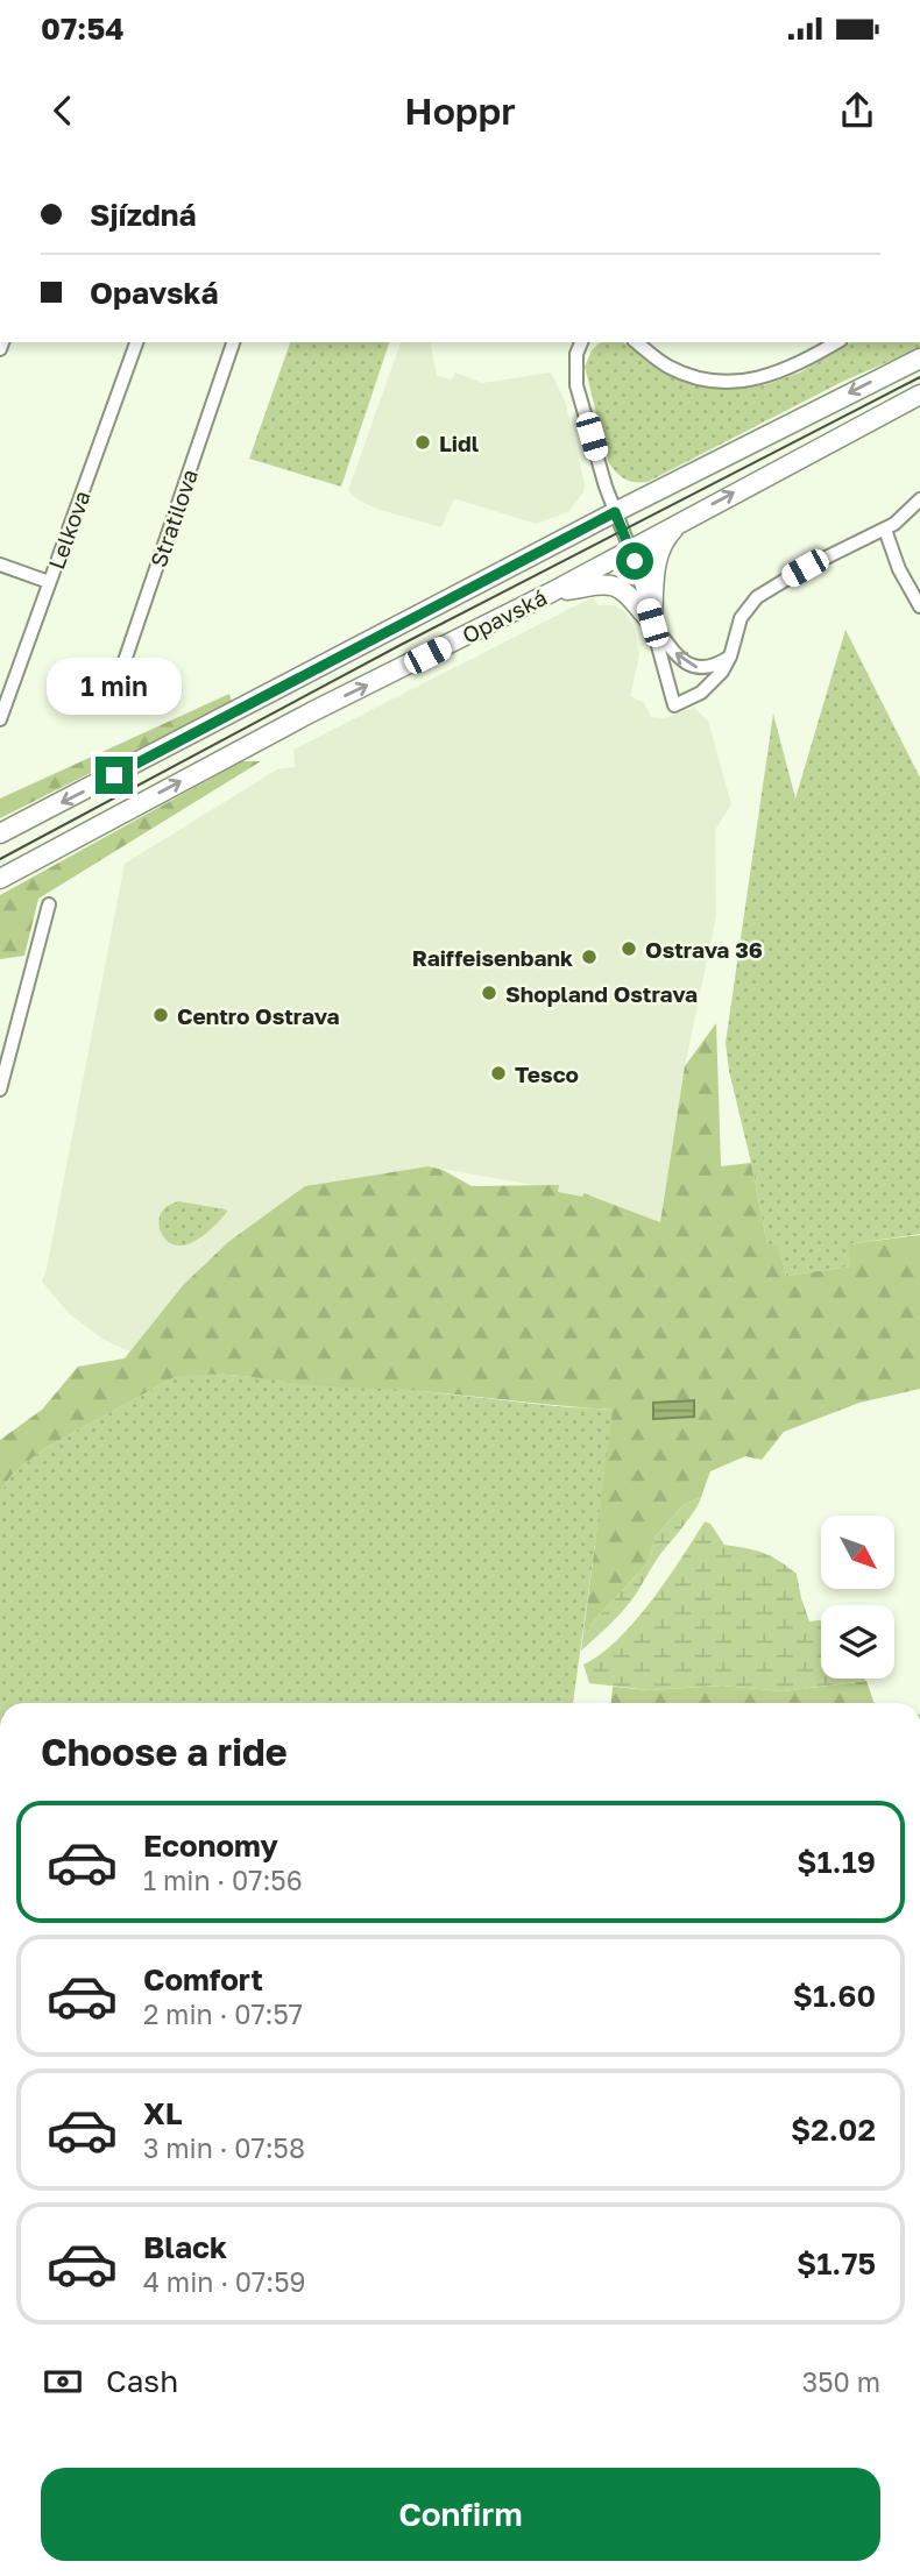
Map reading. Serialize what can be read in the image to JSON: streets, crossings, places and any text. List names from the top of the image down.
{
  "streets": {
    "main road": ["Opavská"],
    "street": ["Stratilova", "Lelkova"]
  },
  "places": [
    "Lidl",
    "Ostrava 36",
    "Raiffeisenbank",
    "Shopland Ostrava",
    "Centro Ostrava",
    "Tesco"
  ],
  "north": "bottom right",
  "page": {
    "status": "07:54",
    "header": "Hoppr",
    "banner": ["Sjízdná", "Opavská"],
    "bubble": "1 min",
    "heading": "Choose a ride",
    "list": [
      {
        "name": "Economy",
        "note": "1 min · 07:56",
        "value": "$1.19"
      },
      {
        "name": "Comfort",
        "note": "2 min · 07:57",
        "value": "$1.60"
      },
      {
        "name": "XL",
        "note": "3 min · 07:58",
        "value": "$2.02"
      },
      {
        "name": "Black",
        "note": "4 min · 07:59",
        "value": "$1.75"
      }
    ],
    "pay": ["Cash", "350 m"],
    "buttons": "Confirm"
  }
}
